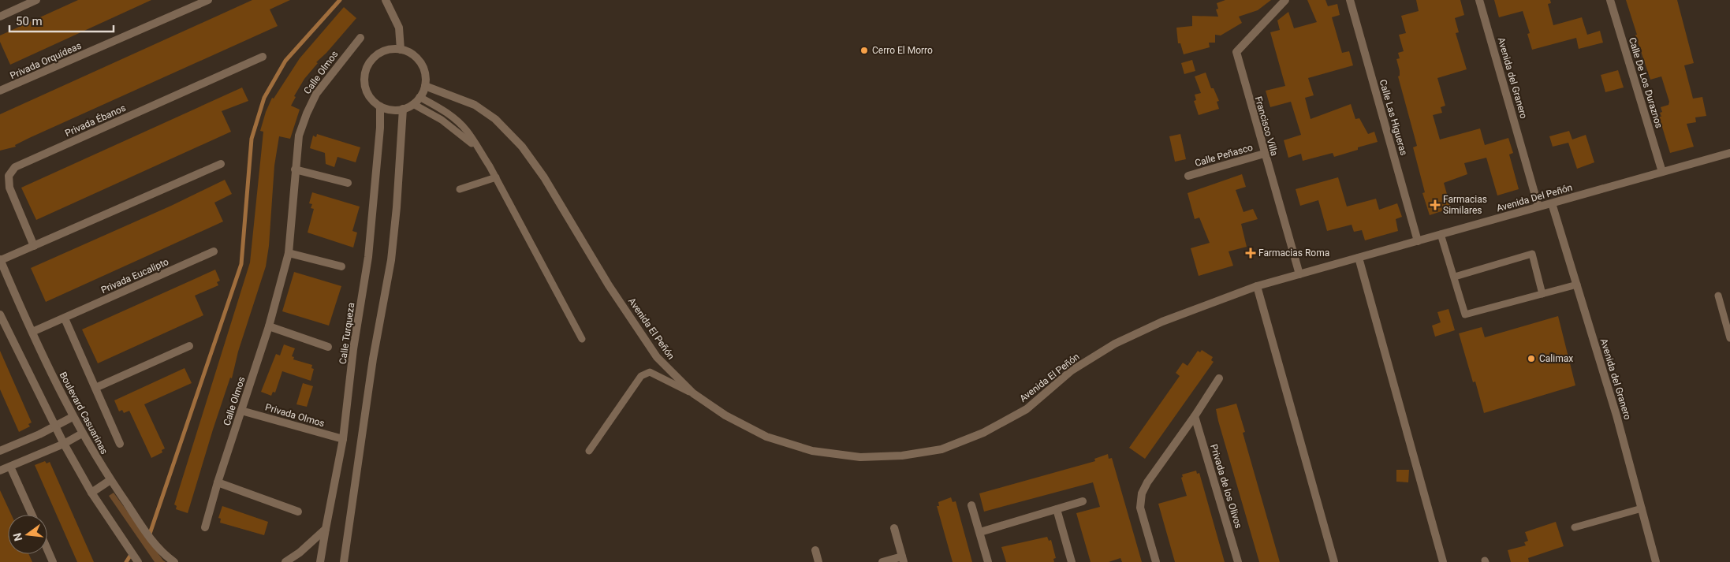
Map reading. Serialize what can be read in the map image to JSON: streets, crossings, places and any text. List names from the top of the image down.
{
  "streets": {
    "street": [
      "Privada Orquídeas",
      "Calle Olmos",
      "Avenida del Granero",
      "Calle De Los Duraznos",
      "Calle Las Higueras",
      "Privada Ébanos",
      "Francisco Villa",
      "Calle Peñasco",
      "Avenida Del Peñón",
      "Privada Eucalipto",
      "Avenida El Peñón",
      "Calle Turqueza",
      "Boulevard Casuarinas",
      "Privada Olmos",
      "Privada de los Olivos"
    ]
  },
  "crossings": [
    ["Calle Olmos", "Privada Olmos"],
    ["Avenida del Granero", "Avenida Del Peñón"],
    ["Calle De Los Duraznos", "Avenida Del Peñón"],
    ["Calle Las Higueras", "Avenida Del Peñón"],
    ["Francisco Villa", "Calle Peñasco"],
    ["Francisco Villa", "Avenida Del Peñón"],
    ["Francisco Villa", "Avenida El Peñón"],
    ["Avenida Del Peñón", "Avenida El Peñón"],
    ["Privada Eucalipto", "Boulevard Casuarinas"],
    ["Avenida El Peñón", "Calle Turqueza"],
    ["Calle Turqueza", "Privada Olmos"]
  ],
  "places": {
    "other": ["Cerro El Morro", "Calimax"],
    "health": ["Farmacias Similares", "Farmacias Roma"]
  },
  "scale_bar": "50 m",
  "north": "left"
}
